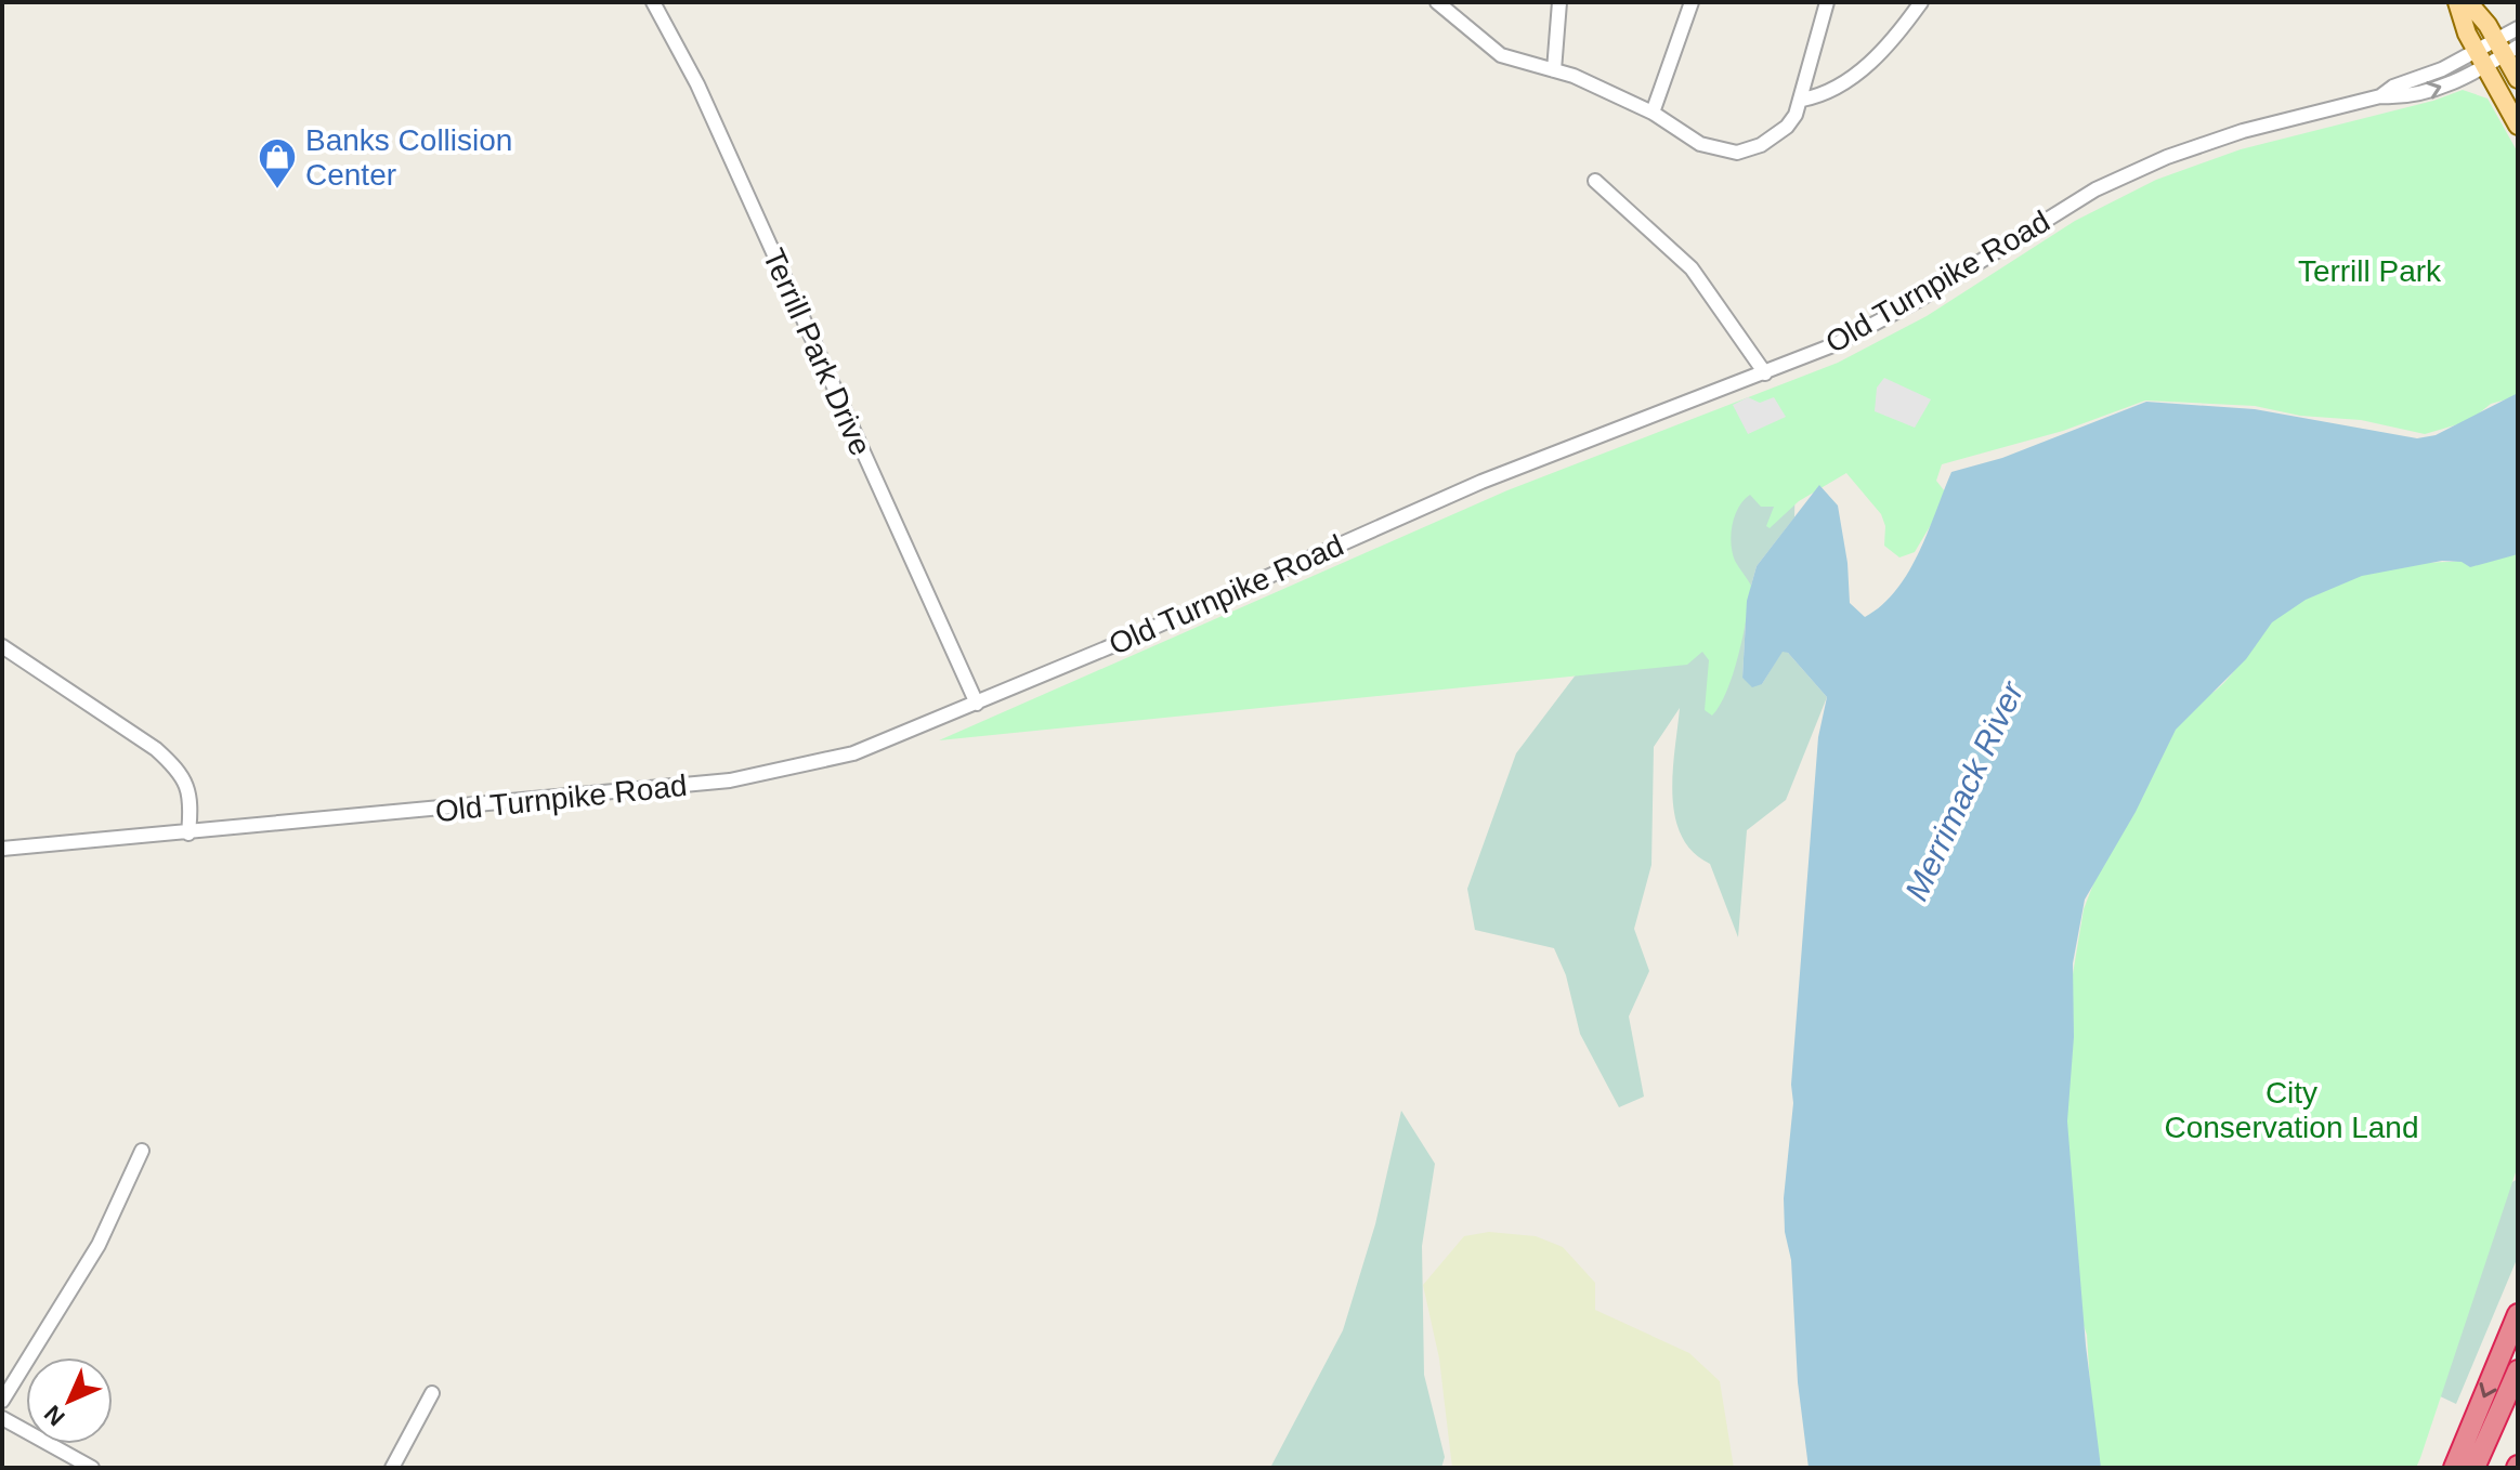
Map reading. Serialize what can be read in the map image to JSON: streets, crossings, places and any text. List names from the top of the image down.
{
  "streets": {
    "street": ["Old Turnpike Road", "Terrill Park Drive"]
  },
  "crossings": [
    ["Old Turnpike Road", "Terrill Park Drive"]
  ],
  "water": ["Merrimack River"],
  "parks": ["Terrill Park", "City Conservation Land"],
  "places": {
    "shop": ["Banks Collision Center"]
  },
  "north": "bottom left"
}
